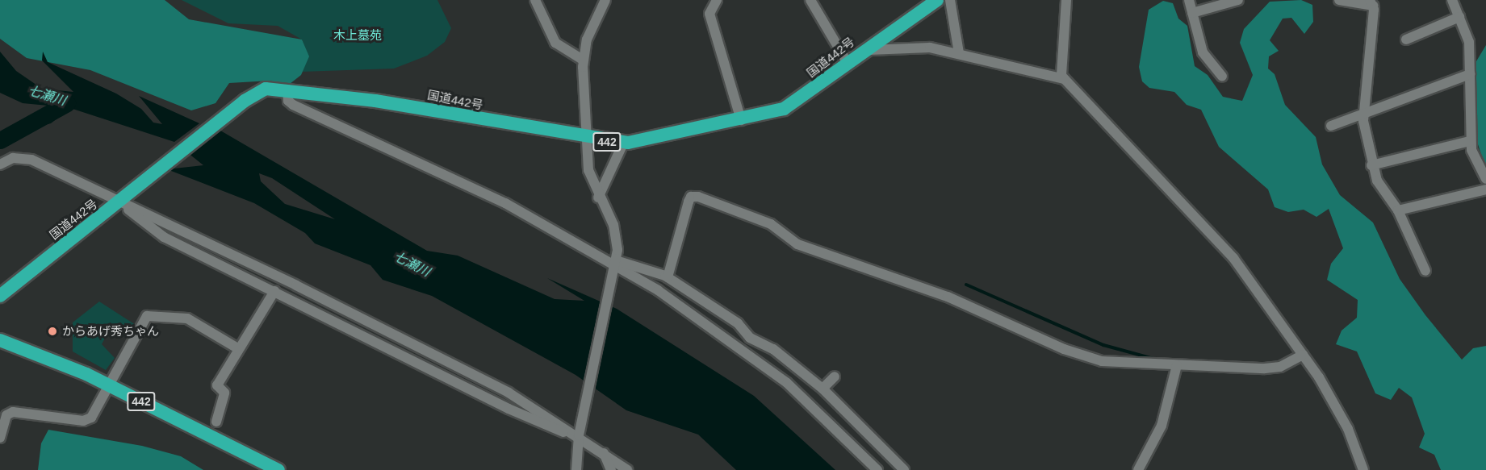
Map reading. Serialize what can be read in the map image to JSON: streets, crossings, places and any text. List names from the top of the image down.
{
  "streets": {
    "highway": ["国道442号", "442"]
  },
  "water": ["七瀬川"],
  "parks": ["木上墓苑"],
  "places": ["からあげ秀ちゃん"]
}
